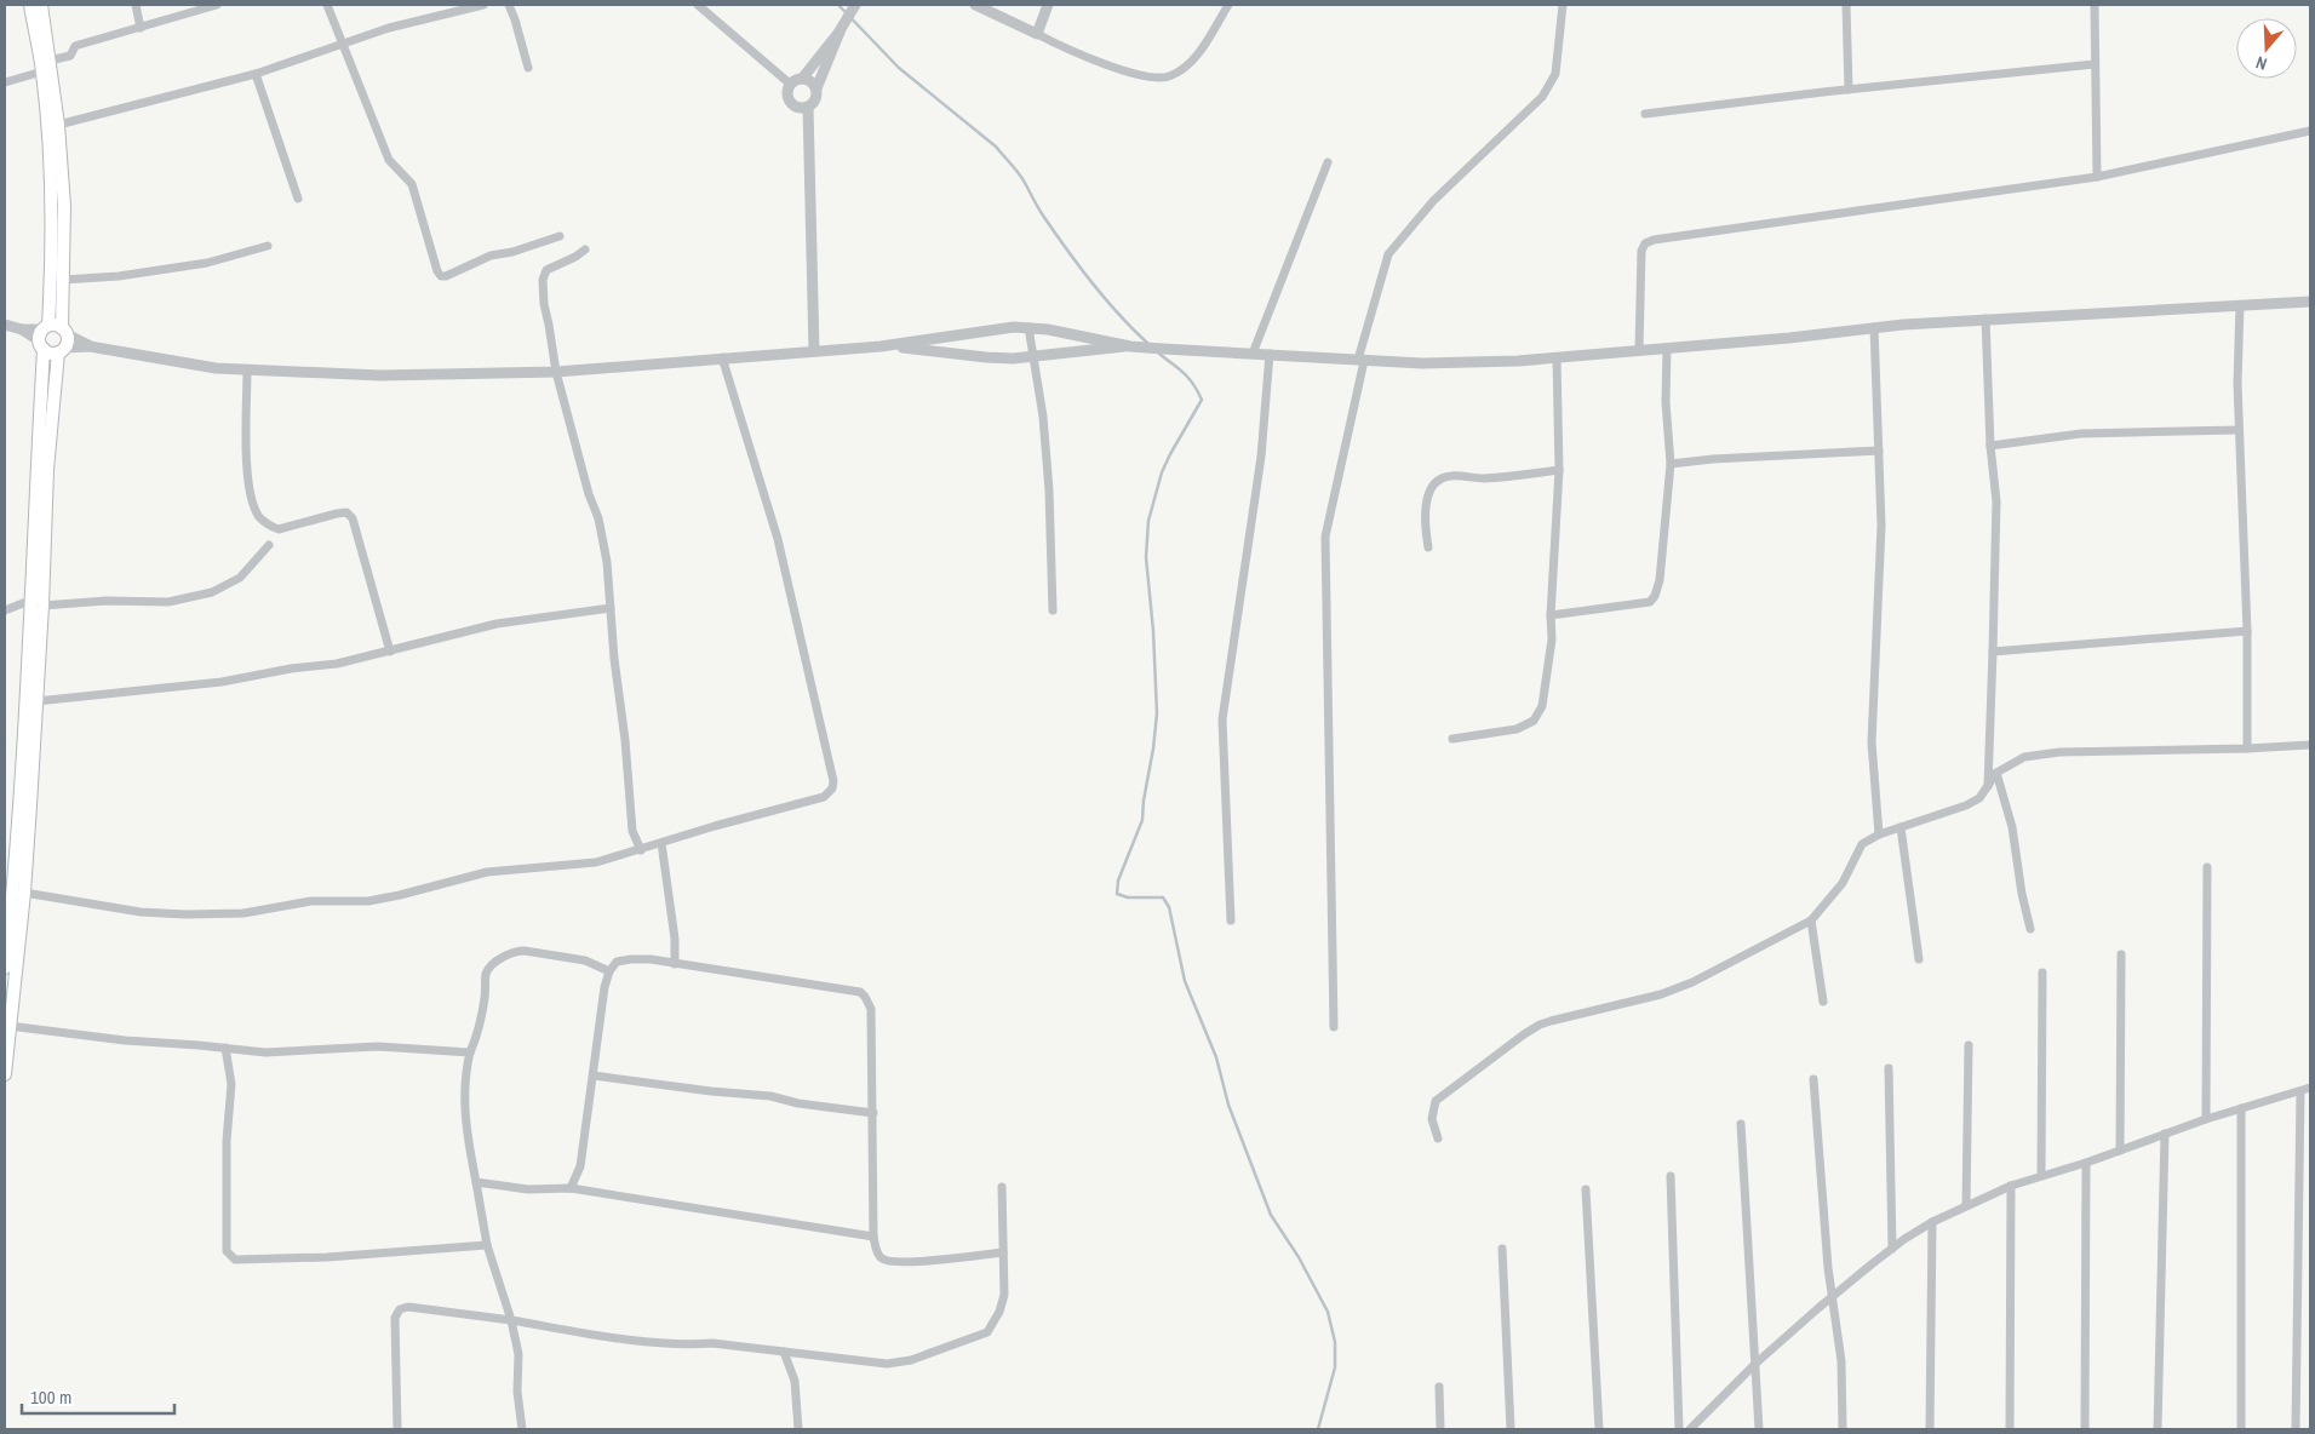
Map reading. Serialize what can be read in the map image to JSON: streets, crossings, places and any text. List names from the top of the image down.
{
  "scale_bar": "100 m",
  "north": "bottom"
}
